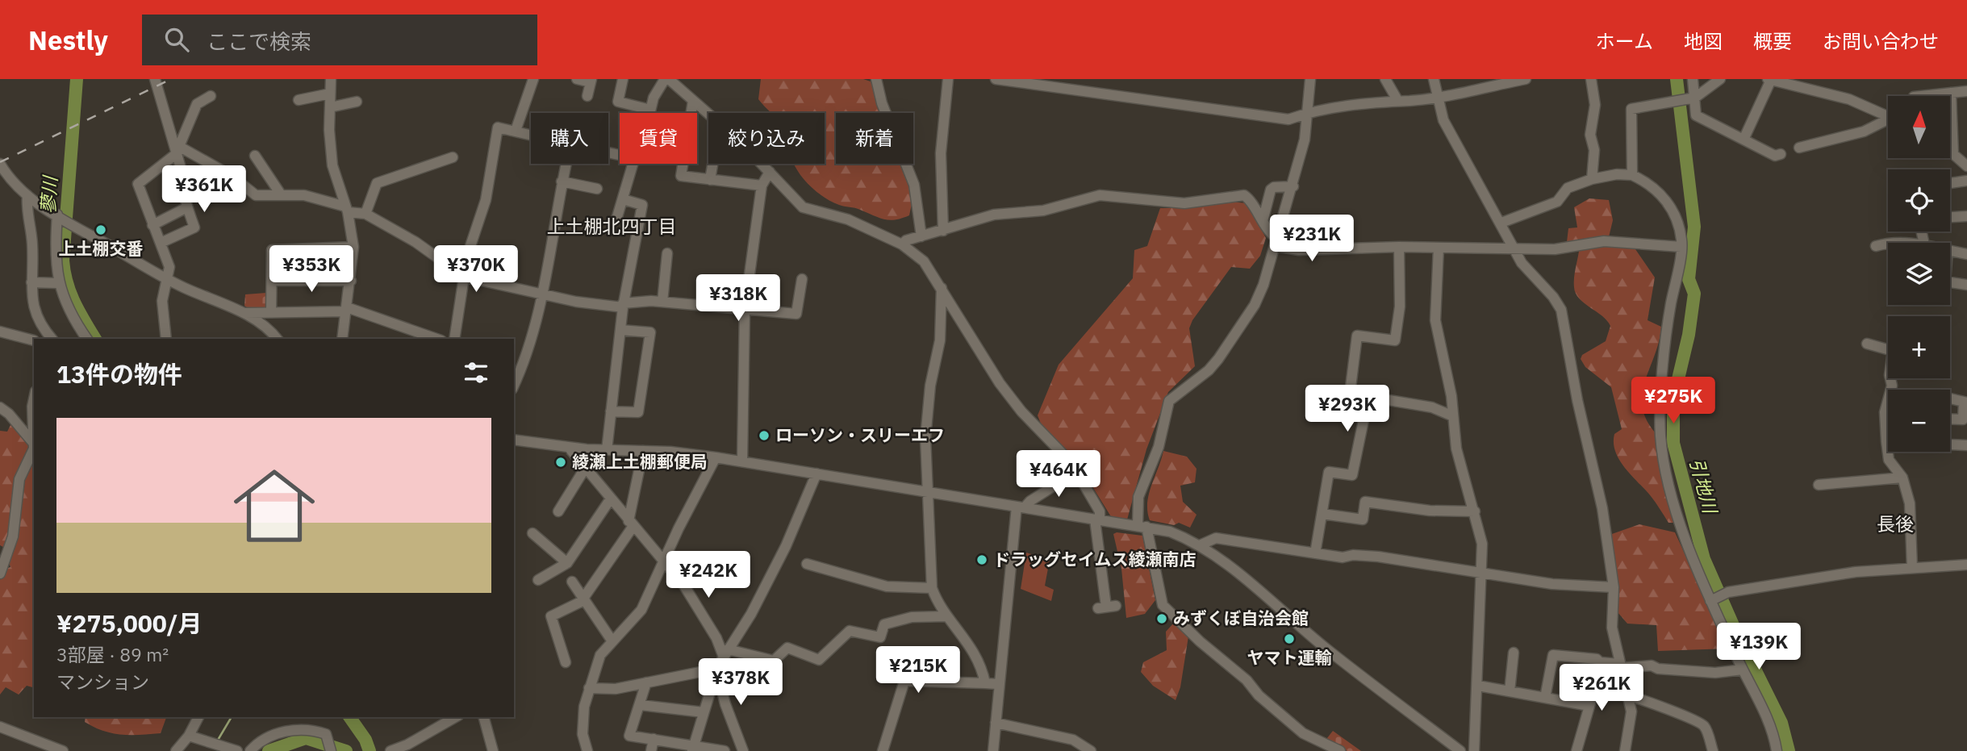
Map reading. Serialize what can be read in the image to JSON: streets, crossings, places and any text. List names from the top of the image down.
{
  "districts": ["上土棚北四丁目", "長後"],
  "water": ["蓼川", "引地川"],
  "places": [
    "上土棚交番",
    "ローソン・スリーエフ",
    "綾瀬上土棚郵便局",
    "ドラッグセイムス綾瀬南店",
    "みずくぼ自治会館",
    "ヤマト運輸"
  ],
  "north": "top",
  "page": {
    "header": "Nestly",
    "search": "ここで検索",
    "nav": [
      "ホーム",
      "地図",
      "概要",
      "お問い合わせ"
    ],
    "map_buttons": ["+", "−"],
    "chip": [
      "購入",
      "賃貸",
      "絞り込み",
      "新着"
    ],
    "price": [
      "¥361K",
      "¥231K",
      "¥353K",
      "¥370K",
      "¥318K",
      "¥275K",
      "¥293K",
      "¥464K",
      "¥242K",
      "¥139K",
      "¥215K",
      "¥378K",
      "¥261K"
    ],
    "heading": "13件の物件",
    "list": [
      {
        "name": "¥275,000/月",
        "note": "3部屋 · 89 m² · マンション"
      }
    ]
  }
}
